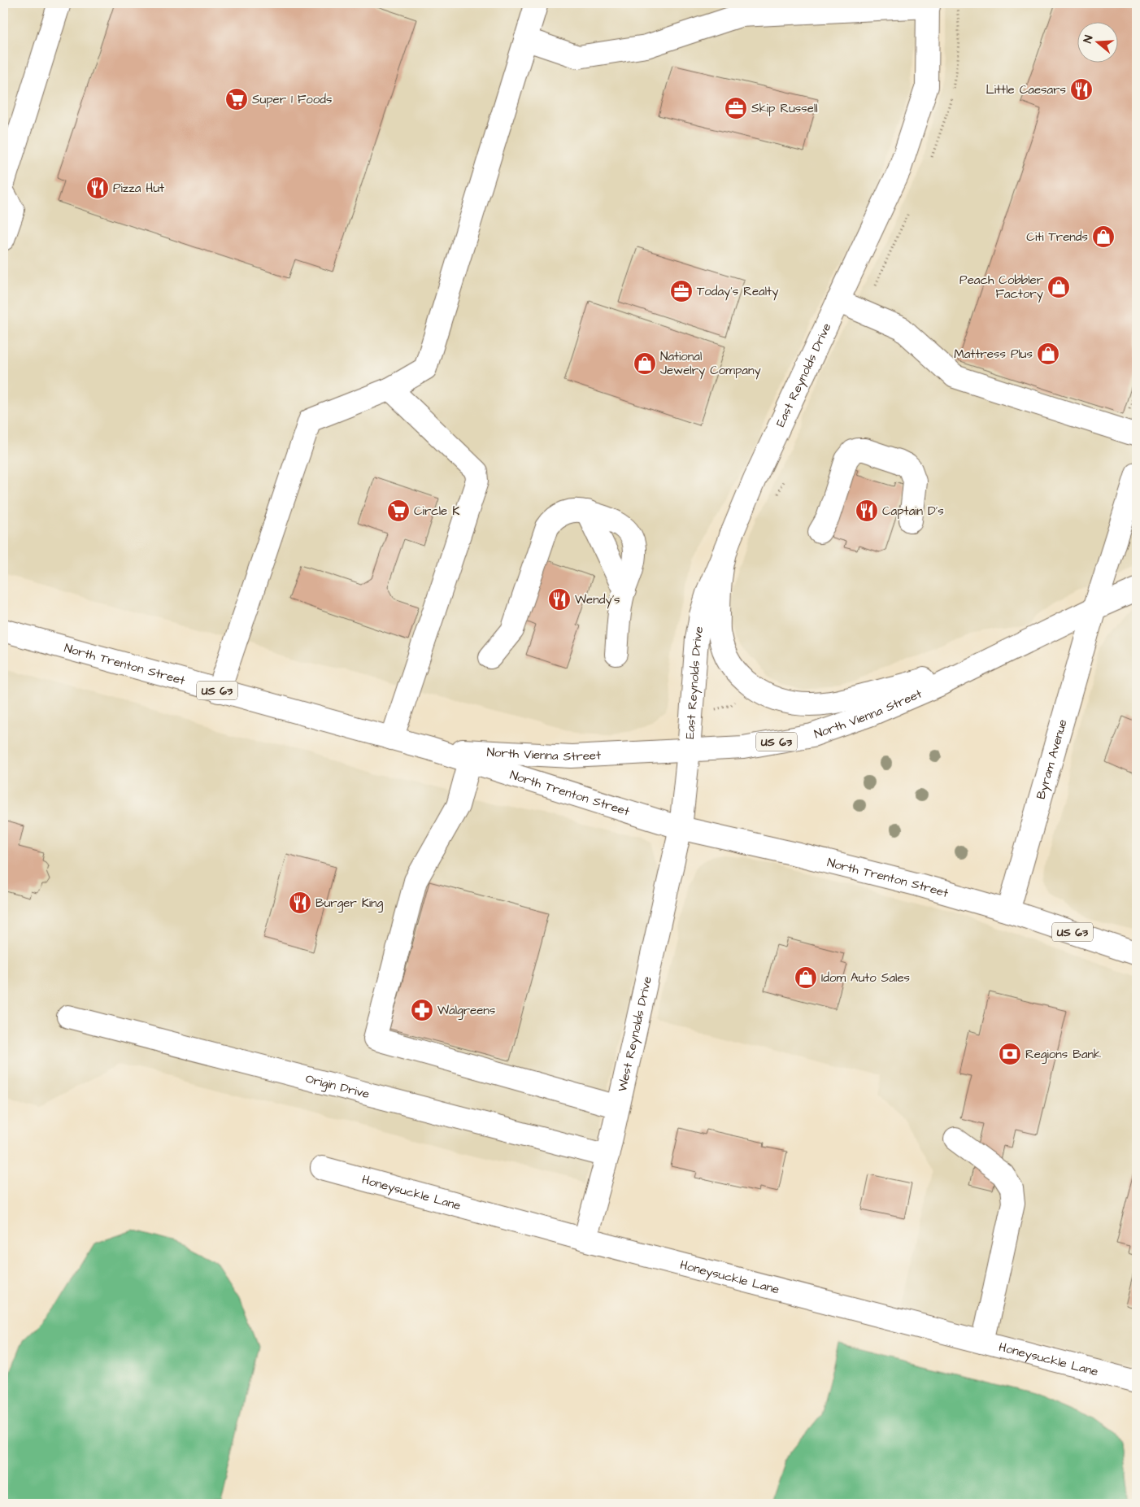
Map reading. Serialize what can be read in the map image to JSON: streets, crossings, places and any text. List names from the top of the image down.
{
  "streets": {
    "main road": [
      "East Reynolds Drive",
      "North Trenton Street",
      "US 63",
      "North Vienna Street",
      "Byram Avenue",
      "West Reynolds Drive",
      "Origin Drive",
      "Honeysuckle Lane"
    ]
  },
  "crossings": [
    ["East Reynolds Drive", "North Trenton Street"],
    ["East Reynolds Drive", "North Vienna Street"],
    ["East Reynolds Drive", "West Reynolds Drive"],
    ["North Trenton Street", "North Vienna Street"],
    ["North Trenton Street", "Byram Avenue"],
    ["North Trenton Street", "West Reynolds Drive"],
    ["North Vienna Street", "Byram Avenue"],
    ["West Reynolds Drive", "Origin Drive"],
    ["West Reynolds Drive", "Honeysuckle Lane"]
  ],
  "places": {
    "restaurant": [
      "Little Caesars",
      "Pizza Hut",
      "Captain D's",
      "Wendy's",
      "Burger King"
    ],
    "supermarket": ["Super 1 Foods", "Circle K"],
    "office": ["Skip Russell", "Today's Realty"],
    "shop": [
      "Citi Trends",
      "Peach Cobbler Factory",
      "Mattress Plus",
      "National Jewelry Company",
      "Idom Auto Sales"
    ],
    "pharmacy": ["Walgreens"],
    "bank": ["Regions Bank"]
  },
  "north": "left"
}
